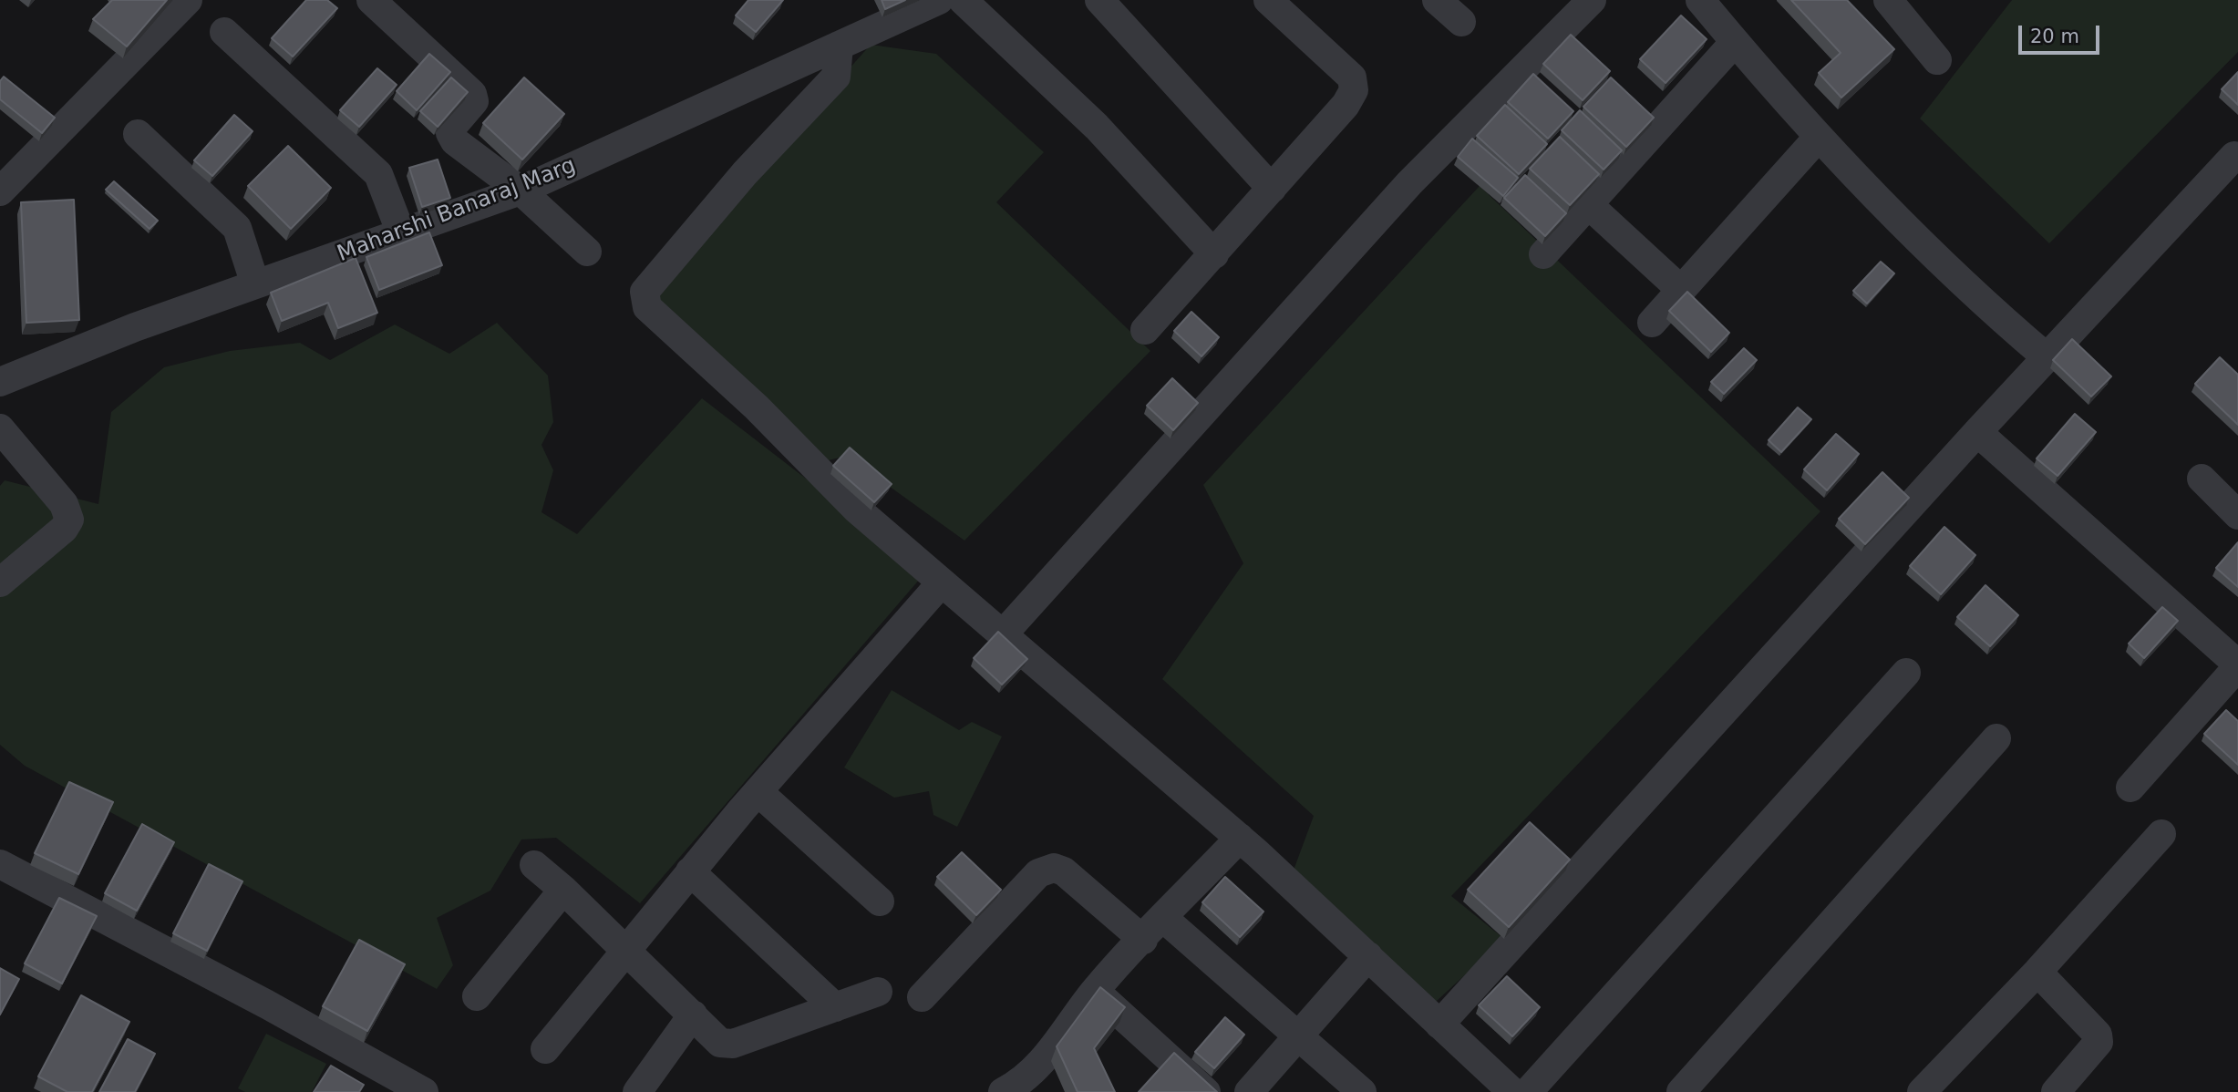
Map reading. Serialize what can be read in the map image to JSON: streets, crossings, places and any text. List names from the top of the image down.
{
  "streets": {
    "street": ["Maharshi Banaraj Marg"]
  },
  "scale_bar": "20 m"
}
